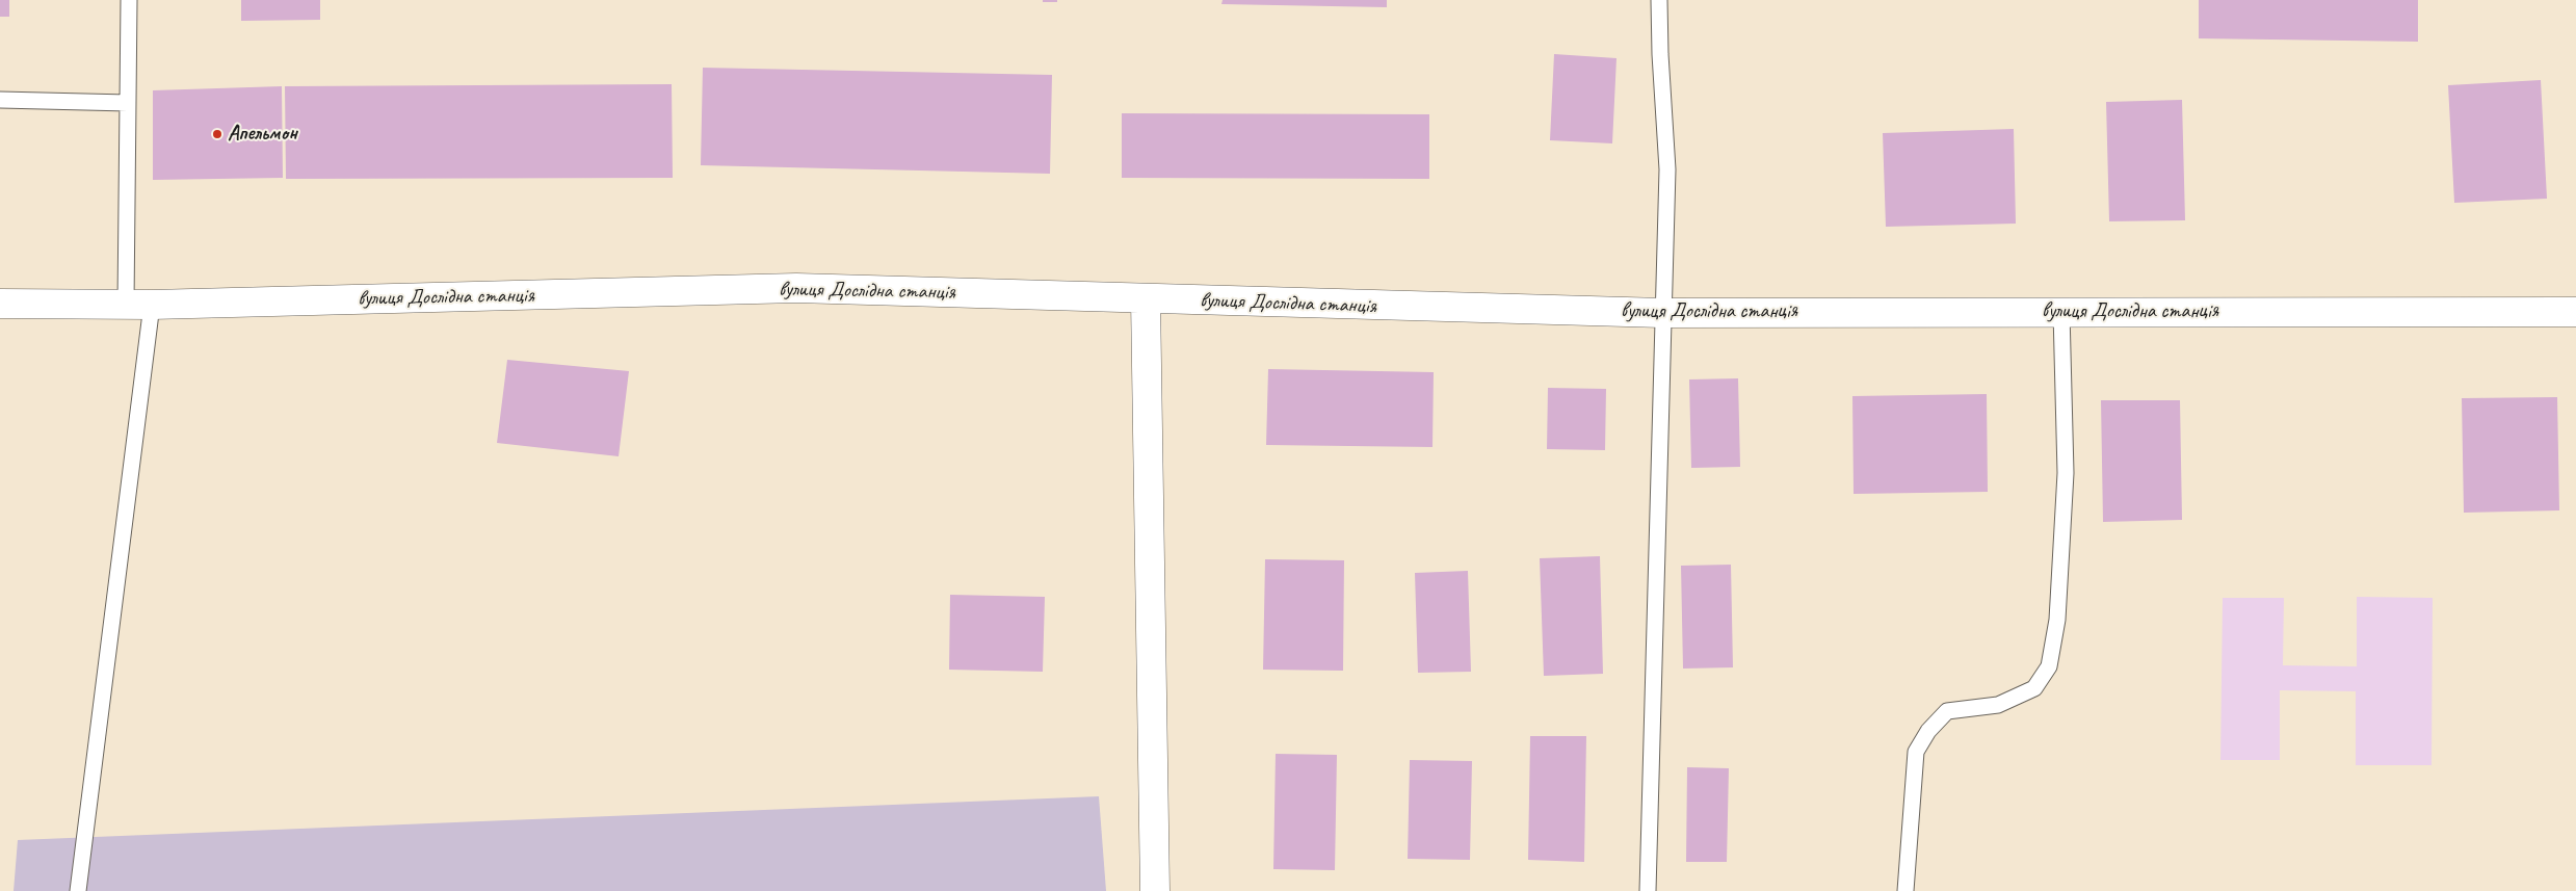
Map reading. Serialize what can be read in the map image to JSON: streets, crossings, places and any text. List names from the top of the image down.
{
  "streets": {
    "street": ["вулиця Дослідна станція"]
  },
  "places": ["Апельмон"]
}
